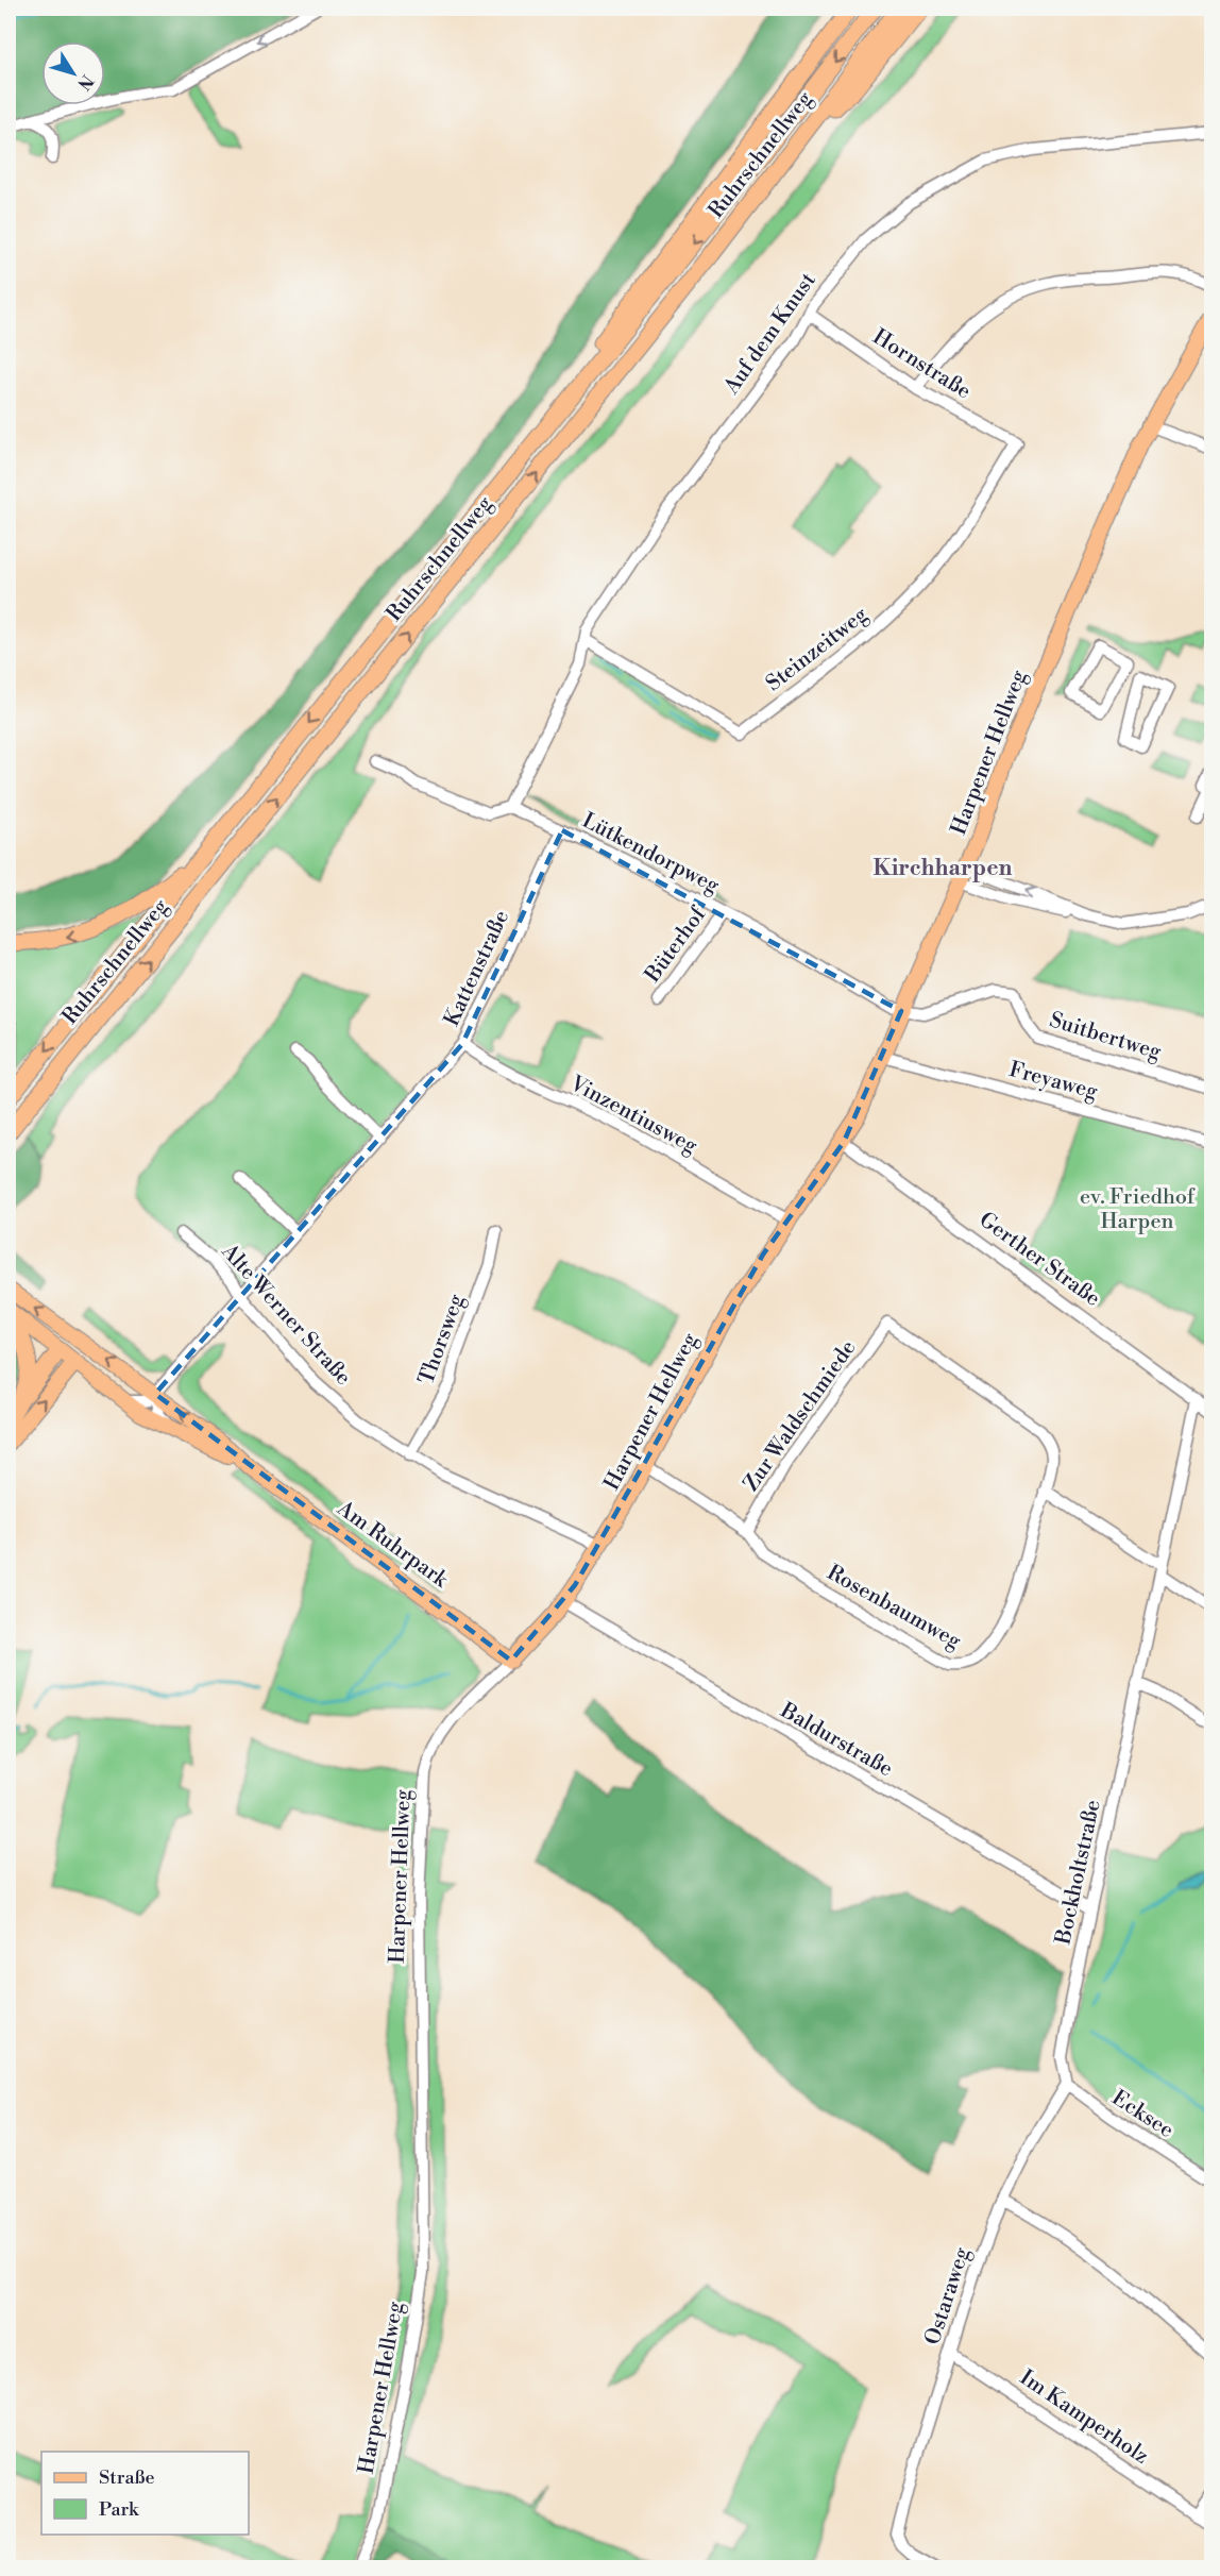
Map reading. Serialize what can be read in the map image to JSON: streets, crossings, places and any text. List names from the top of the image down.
{
  "streets": {
    "highway": ["Ruhrschnellweg"],
    "main road": ["Harpener Hellweg", "Am Ruhrpark"],
    "street": [
      "Auf dem Knust",
      "Hornstraße",
      "Steinzeitweg",
      "Lütkendorpweg",
      "Büterhof",
      "Kattenstraße",
      "Suitbertweg",
      "Freyaweg",
      "Vinzentiusweg",
      "Gerther Straße",
      "Alte Werner Straße",
      "Thorsweg",
      "Zur Waldschmiede",
      "Rosenbaumweg",
      "Baldurstraße",
      "Bockholtstraße",
      "Ecksee",
      "Ostaraweg",
      "Im Kamperholz"
    ]
  },
  "crossings": [
    ["Auf dem Knust", "Hornstraße"],
    ["Auf dem Knust", "Steinzeitweg"],
    ["Auf dem Knust", "Lütkendorpweg"],
    ["Hornstraße", "Steinzeitweg"],
    ["Harpener Hellweg", "Lütkendorpweg"],
    ["Harpener Hellweg", "Suitbertweg"],
    ["Harpener Hellweg", "Freyaweg"],
    ["Harpener Hellweg", "Vinzentiusweg"],
    ["Harpener Hellweg", "Gerther Straße"],
    ["Harpener Hellweg", "Alte Werner Straße"],
    ["Harpener Hellweg", "Am Ruhrpark"],
    ["Harpener Hellweg", "Rosenbaumweg"],
    ["Harpener Hellweg", "Baldurstraße"],
    ["Lütkendorpweg", "Büterhof"],
    ["Lütkendorpweg", "Kattenstraße"],
    ["Lütkendorpweg", "Suitbertweg"],
    ["Kattenstraße", "Vinzentiusweg"],
    ["Kattenstraße", "Alte Werner Straße"],
    ["Kattenstraße", "Am Ruhrpark"],
    ["Gerther Straße", "Bockholtstraße"],
    ["Alte Werner Straße", "Thorsweg"],
    ["Zur Waldschmiede", "Rosenbaumweg"],
    ["Baldurstraße", "Bockholtstraße"],
    ["Bockholtstraße", "Ecksee"],
    ["Bockholtstraße", "Ostaraweg"],
    ["Ecksee", "Ostaraweg"],
    ["Ostaraweg", "Im Kamperholz"]
  ],
  "districts": ["Kirchharpen"],
  "parks": ["ev. Friedhof Harpen"],
  "legend": ["Straße", "Park"],
  "north": "bottom right"
}
